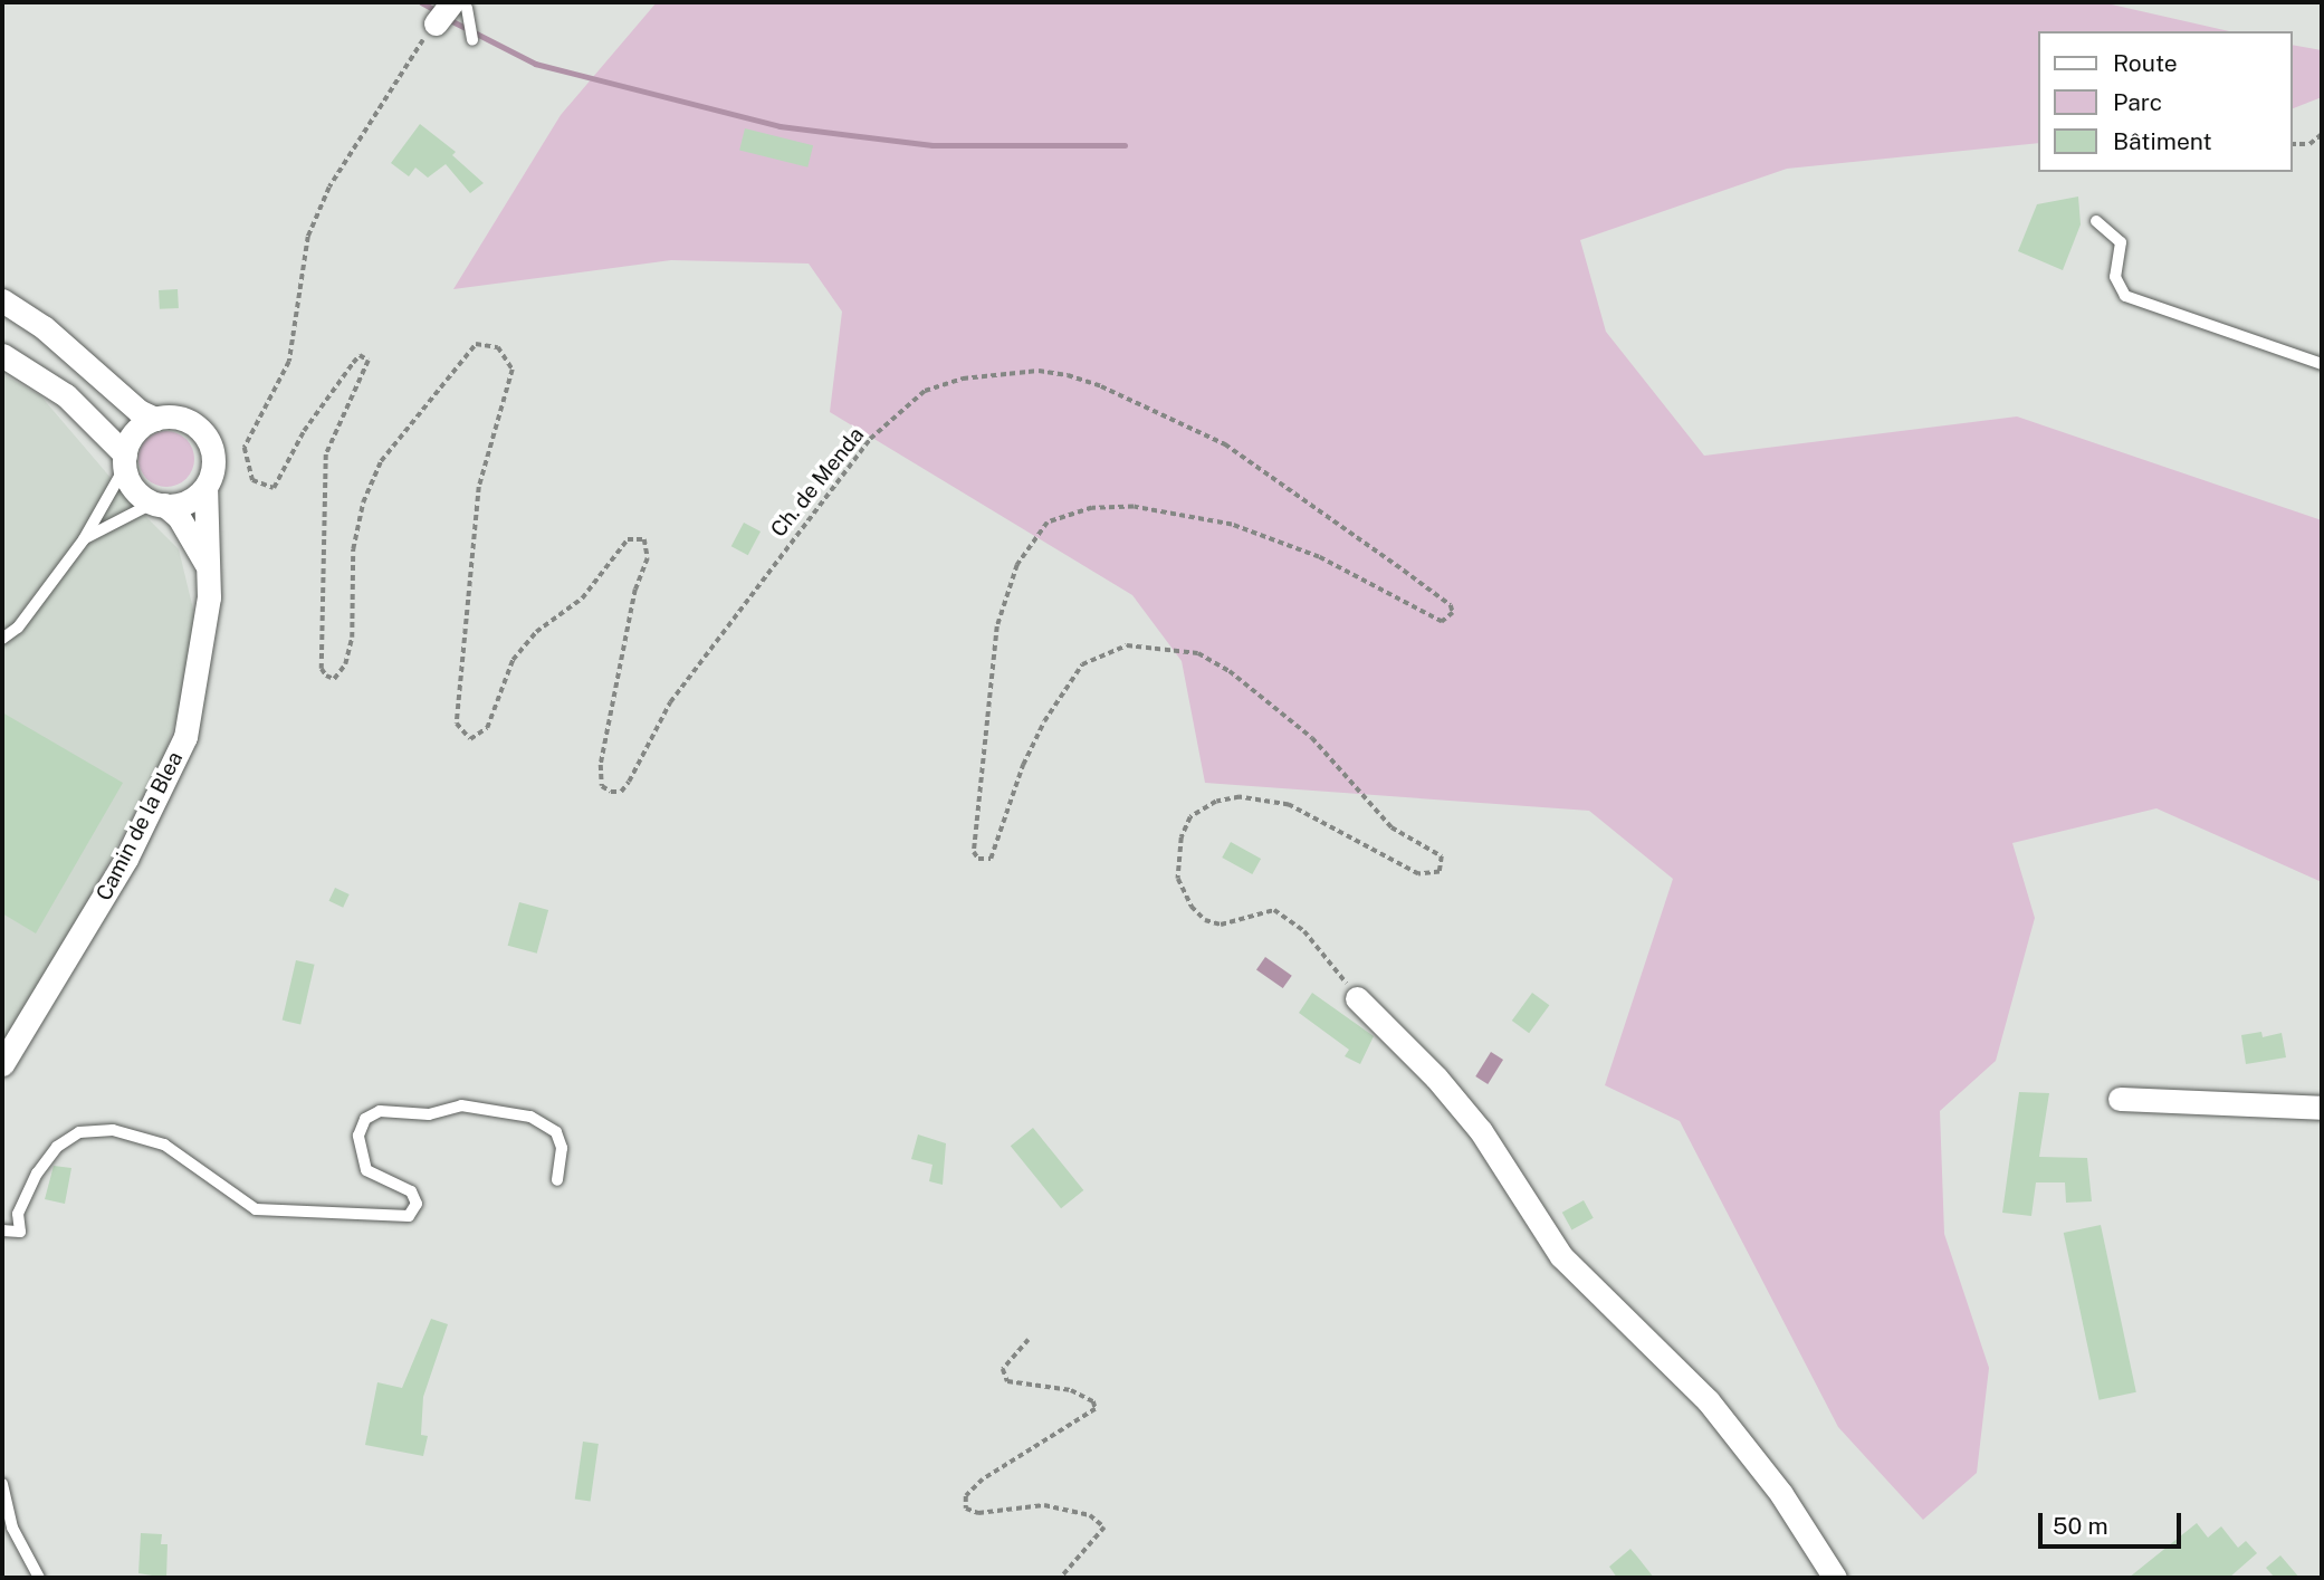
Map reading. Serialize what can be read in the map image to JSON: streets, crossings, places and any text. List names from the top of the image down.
{
  "streets": {
    "street": ["Camin de la Blea"],
    "path": ["Ch. de Menda"]
  },
  "legend": ["Route", "Parc", "Bâtiment"],
  "scale_bar": "50 m"
}
